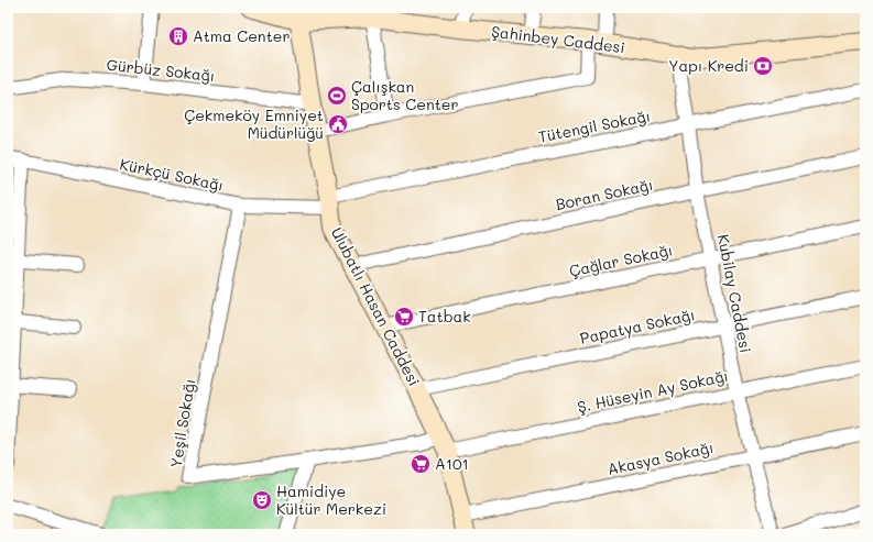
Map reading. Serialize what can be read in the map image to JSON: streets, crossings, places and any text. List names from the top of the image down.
{
  "streets": {
    "main road": ["Şahinbey Caddesi", "Ulubatlı Hasan Caddesi"],
    "street": [
      "Gürbüz Sokağı",
      "Tütengil Sokağı",
      "Kürkçü Sokağı",
      "Boran Sokağı",
      "Çağlar Sokağı",
      "Kubilay Caddesi",
      "Papatya Sokağı",
      "Ş. Hüseyin Ay Sokağı",
      "Yeşil Sokağı",
      "Akasya Sokağı"
    ]
  },
  "crossings": [
    ["Şahinbey Caddesi", "Kubilay Caddesi"],
    ["Şahinbey Caddesi", "Ulubatlı Hasan Caddesi"],
    ["Gürbüz Sokağı", "Ulubatlı Hasan Caddesi"],
    ["Tütengil Sokağı", "Kürkçü Sokağı"],
    ["Tütengil Sokağı", "Kubilay Caddesi"],
    ["Tütengil Sokağı", "Ulubatlı Hasan Caddesi"],
    ["Kürkçü Sokağı", "Ulubatlı Hasan Caddesi"],
    ["Kürkçü Sokağı", "Yeşil Sokağı"],
    ["Boran Sokağı", "Kubilay Caddesi"],
    ["Boran Sokağı", "Ulubatlı Hasan Caddesi"],
    ["Çağlar Sokağı", "Kubilay Caddesi"],
    ["Çağlar Sokağı", "Ulubatlı Hasan Caddesi"],
    ["Kubilay Caddesi", "Papatya Sokağı"],
    ["Kubilay Caddesi", "Ş. Hüseyin Ay Sokağı"],
    ["Kubilay Caddesi", "Akasya Sokağı"],
    ["Ulubatlı Hasan Caddesi", "Papatya Sokağı"],
    ["Ulubatlı Hasan Caddesi", "Ş. Hüseyin Ay Sokağı"],
    ["Ulubatlı Hasan Caddesi", "Yeşil Sokağı"],
    ["Ulubatlı Hasan Caddesi", "Akasya Sokağı"],
    ["Ş. Hüseyin Ay Sokağı", "Yeşil Sokağı"]
  ],
  "places": {
    "building": ["Atma Center"],
    "bank": ["Yapı Kredi"],
    "sports": ["Çalışkan Sports Center"],
    "public building": ["Çekmeköy Emniyet Müdürlüğü"],
    "supermarket": ["Tatbak", "A101"],
    "theatre": ["Hamidiye Kültür Merkezi"]
  }
}
